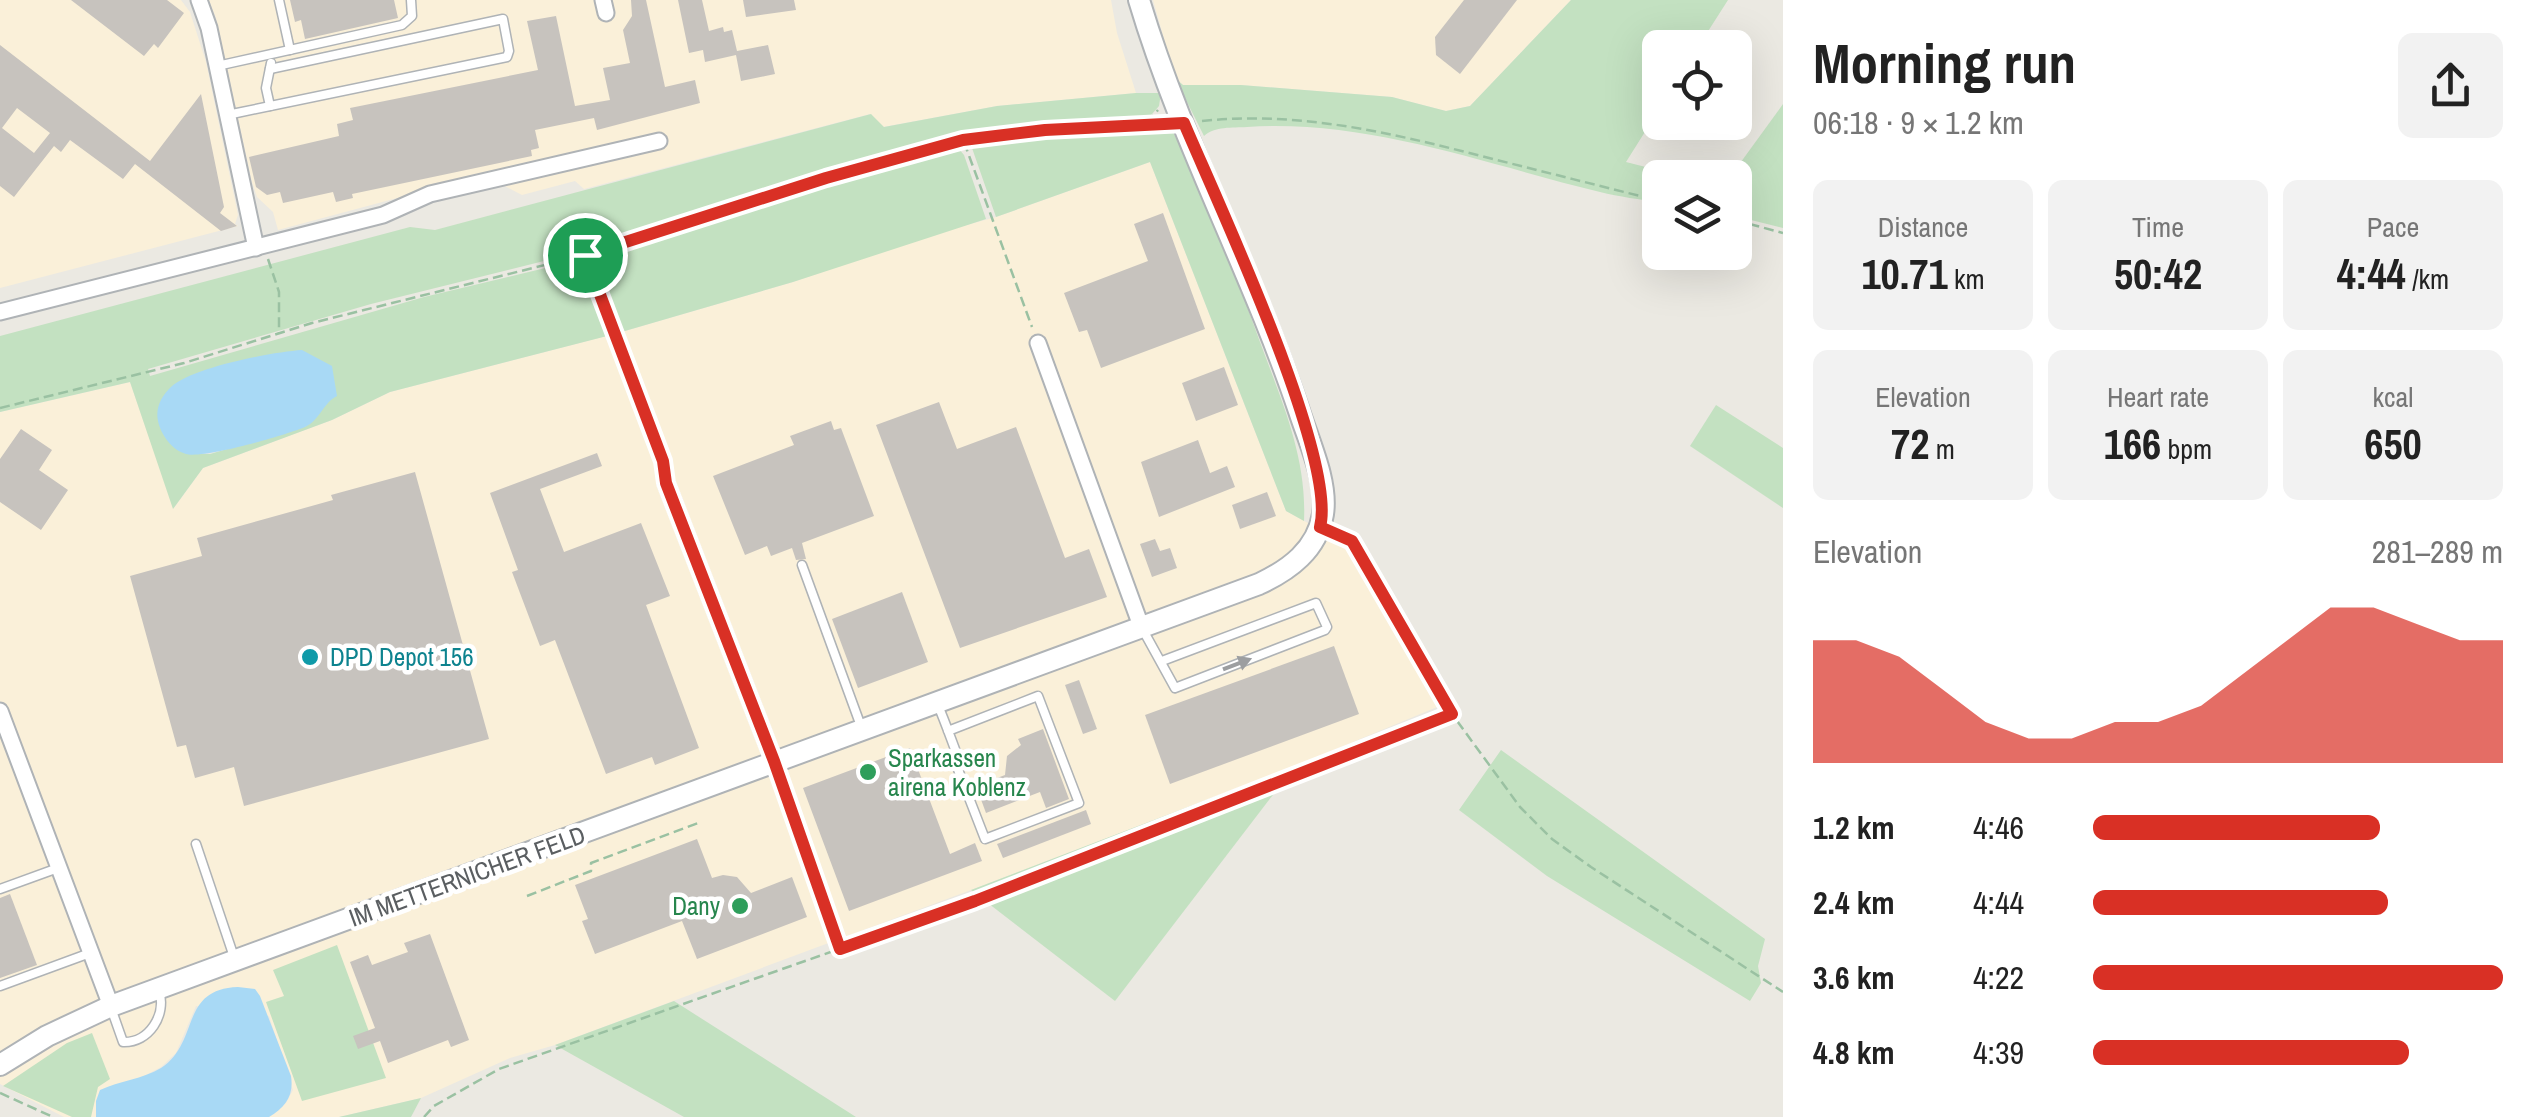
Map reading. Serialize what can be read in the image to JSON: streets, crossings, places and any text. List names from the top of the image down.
{
  "streets": {
    "street": ["IM METTERNICHER FELD"]
  },
  "places": ["DPD Depot 156", "Sparkassen airena Koblenz", "Dany"],
  "page": {
    "heading": ["Morning run", "06:18 · 9 × 1.2 km"],
    "stats": [
      ["Distance", "10.71 km"],
      ["Time", "50:42"],
      ["Pace", "4:44 /km"],
      ["Elevation", "72 m"],
      ["Heart rate", "166 bpm"],
      ["kcal", "650"]
    ],
    "chart": ["Elevation", "281–289 m"],
    "list": [
      {
        "name": "1.2 km",
        "note": "4:46"
      },
      {
        "name": "2.4 km",
        "note": "4:44"
      },
      {
        "name": "3.6 km",
        "note": "4:22"
      },
      {
        "name": "4.8 km",
        "note": "4:39"
      }
    ]
  }
}
